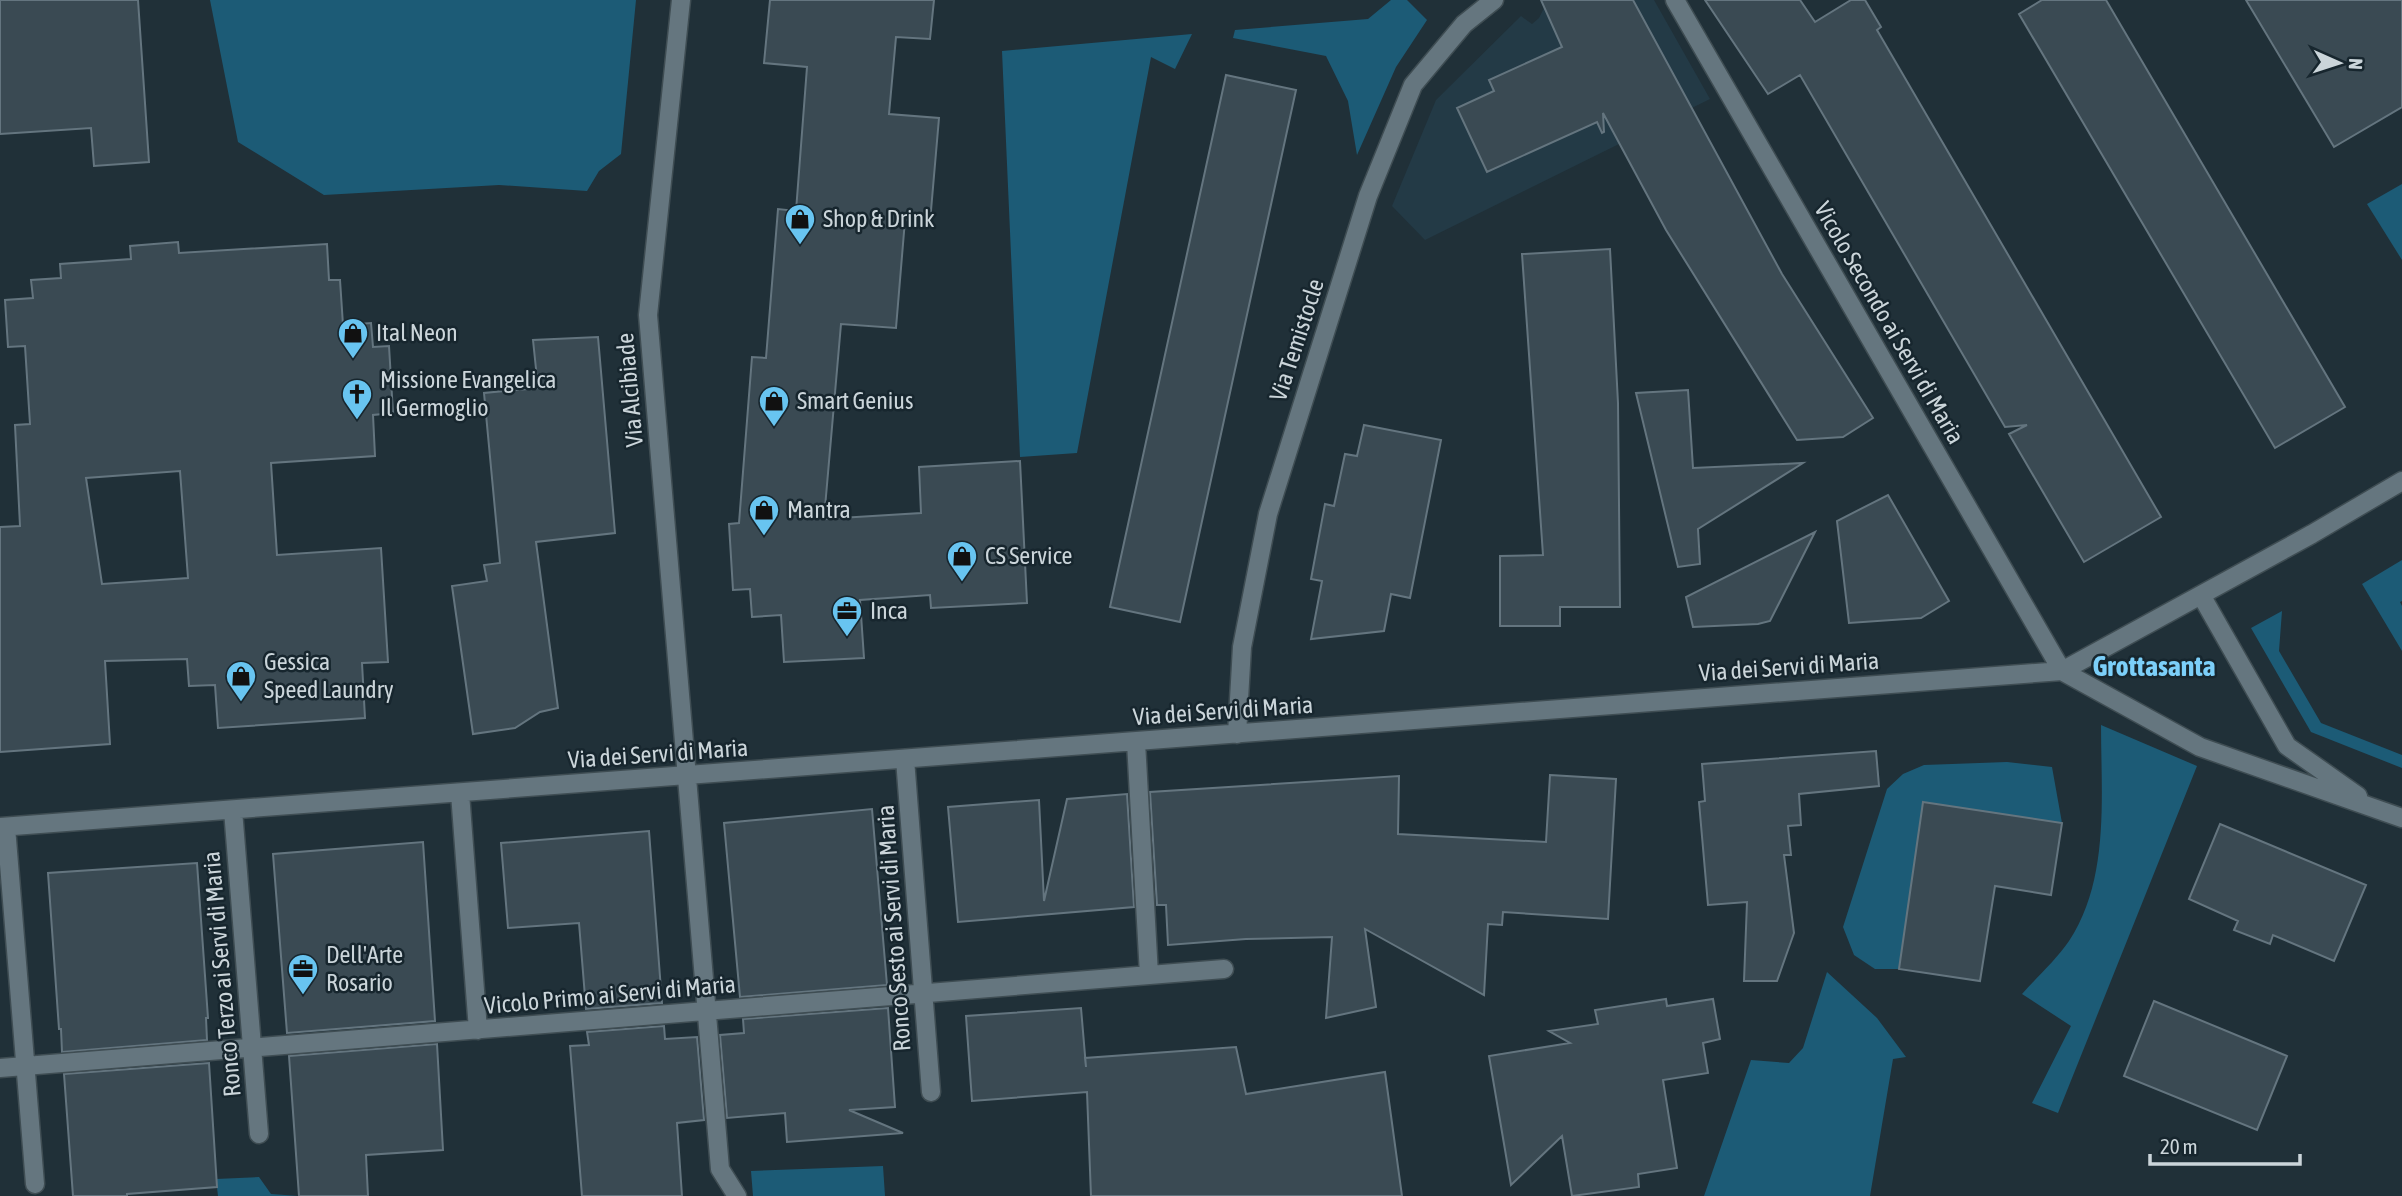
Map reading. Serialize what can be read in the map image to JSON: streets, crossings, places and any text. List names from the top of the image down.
{
  "streets": {
    "street": [
      "Vicolo Secondo ai Servi di Maria",
      "Via Temistocle",
      "Via Alcibiade",
      "Via dei Servi di Maria",
      "Ronco Sesto ai Servi di Maria",
      "Ronco Terzo ai Servi di Maria",
      "Vicolo Primo ai Servi di Maria"
    ]
  },
  "crossings": [
    ["Vicolo Secondo ai Servi di Maria", "Via dei Servi di Maria"],
    ["Via Temistocle", "Via dei Servi di Maria"],
    ["Via Alcibiade", "Via dei Servi di Maria"],
    ["Via Alcibiade", "Vicolo Primo ai Servi di Maria"],
    ["Via dei Servi di Maria", "Ronco Sesto ai Servi di Maria"],
    ["Via dei Servi di Maria", "Ronco Terzo ai Servi di Maria"],
    ["Ronco Sesto ai Servi di Maria", "Vicolo Primo ai Servi di Maria"],
    ["Ronco Terzo ai Servi di Maria", "Vicolo Primo ai Servi di Maria"]
  ],
  "districts": ["Grottasanta"],
  "places": {
    "shop": [
      "Shop & Drink",
      "Ital Neon",
      "Smart Genius",
      "Mantra",
      "CS Service",
      "Gessica Speed Laundry"
    ],
    "church": ["Missione Evangelica Il Germoglio"],
    "office": ["Inca", "Dell'Arte Rosario"]
  },
  "scale_bar": "20 m",
  "north": "right"
}
